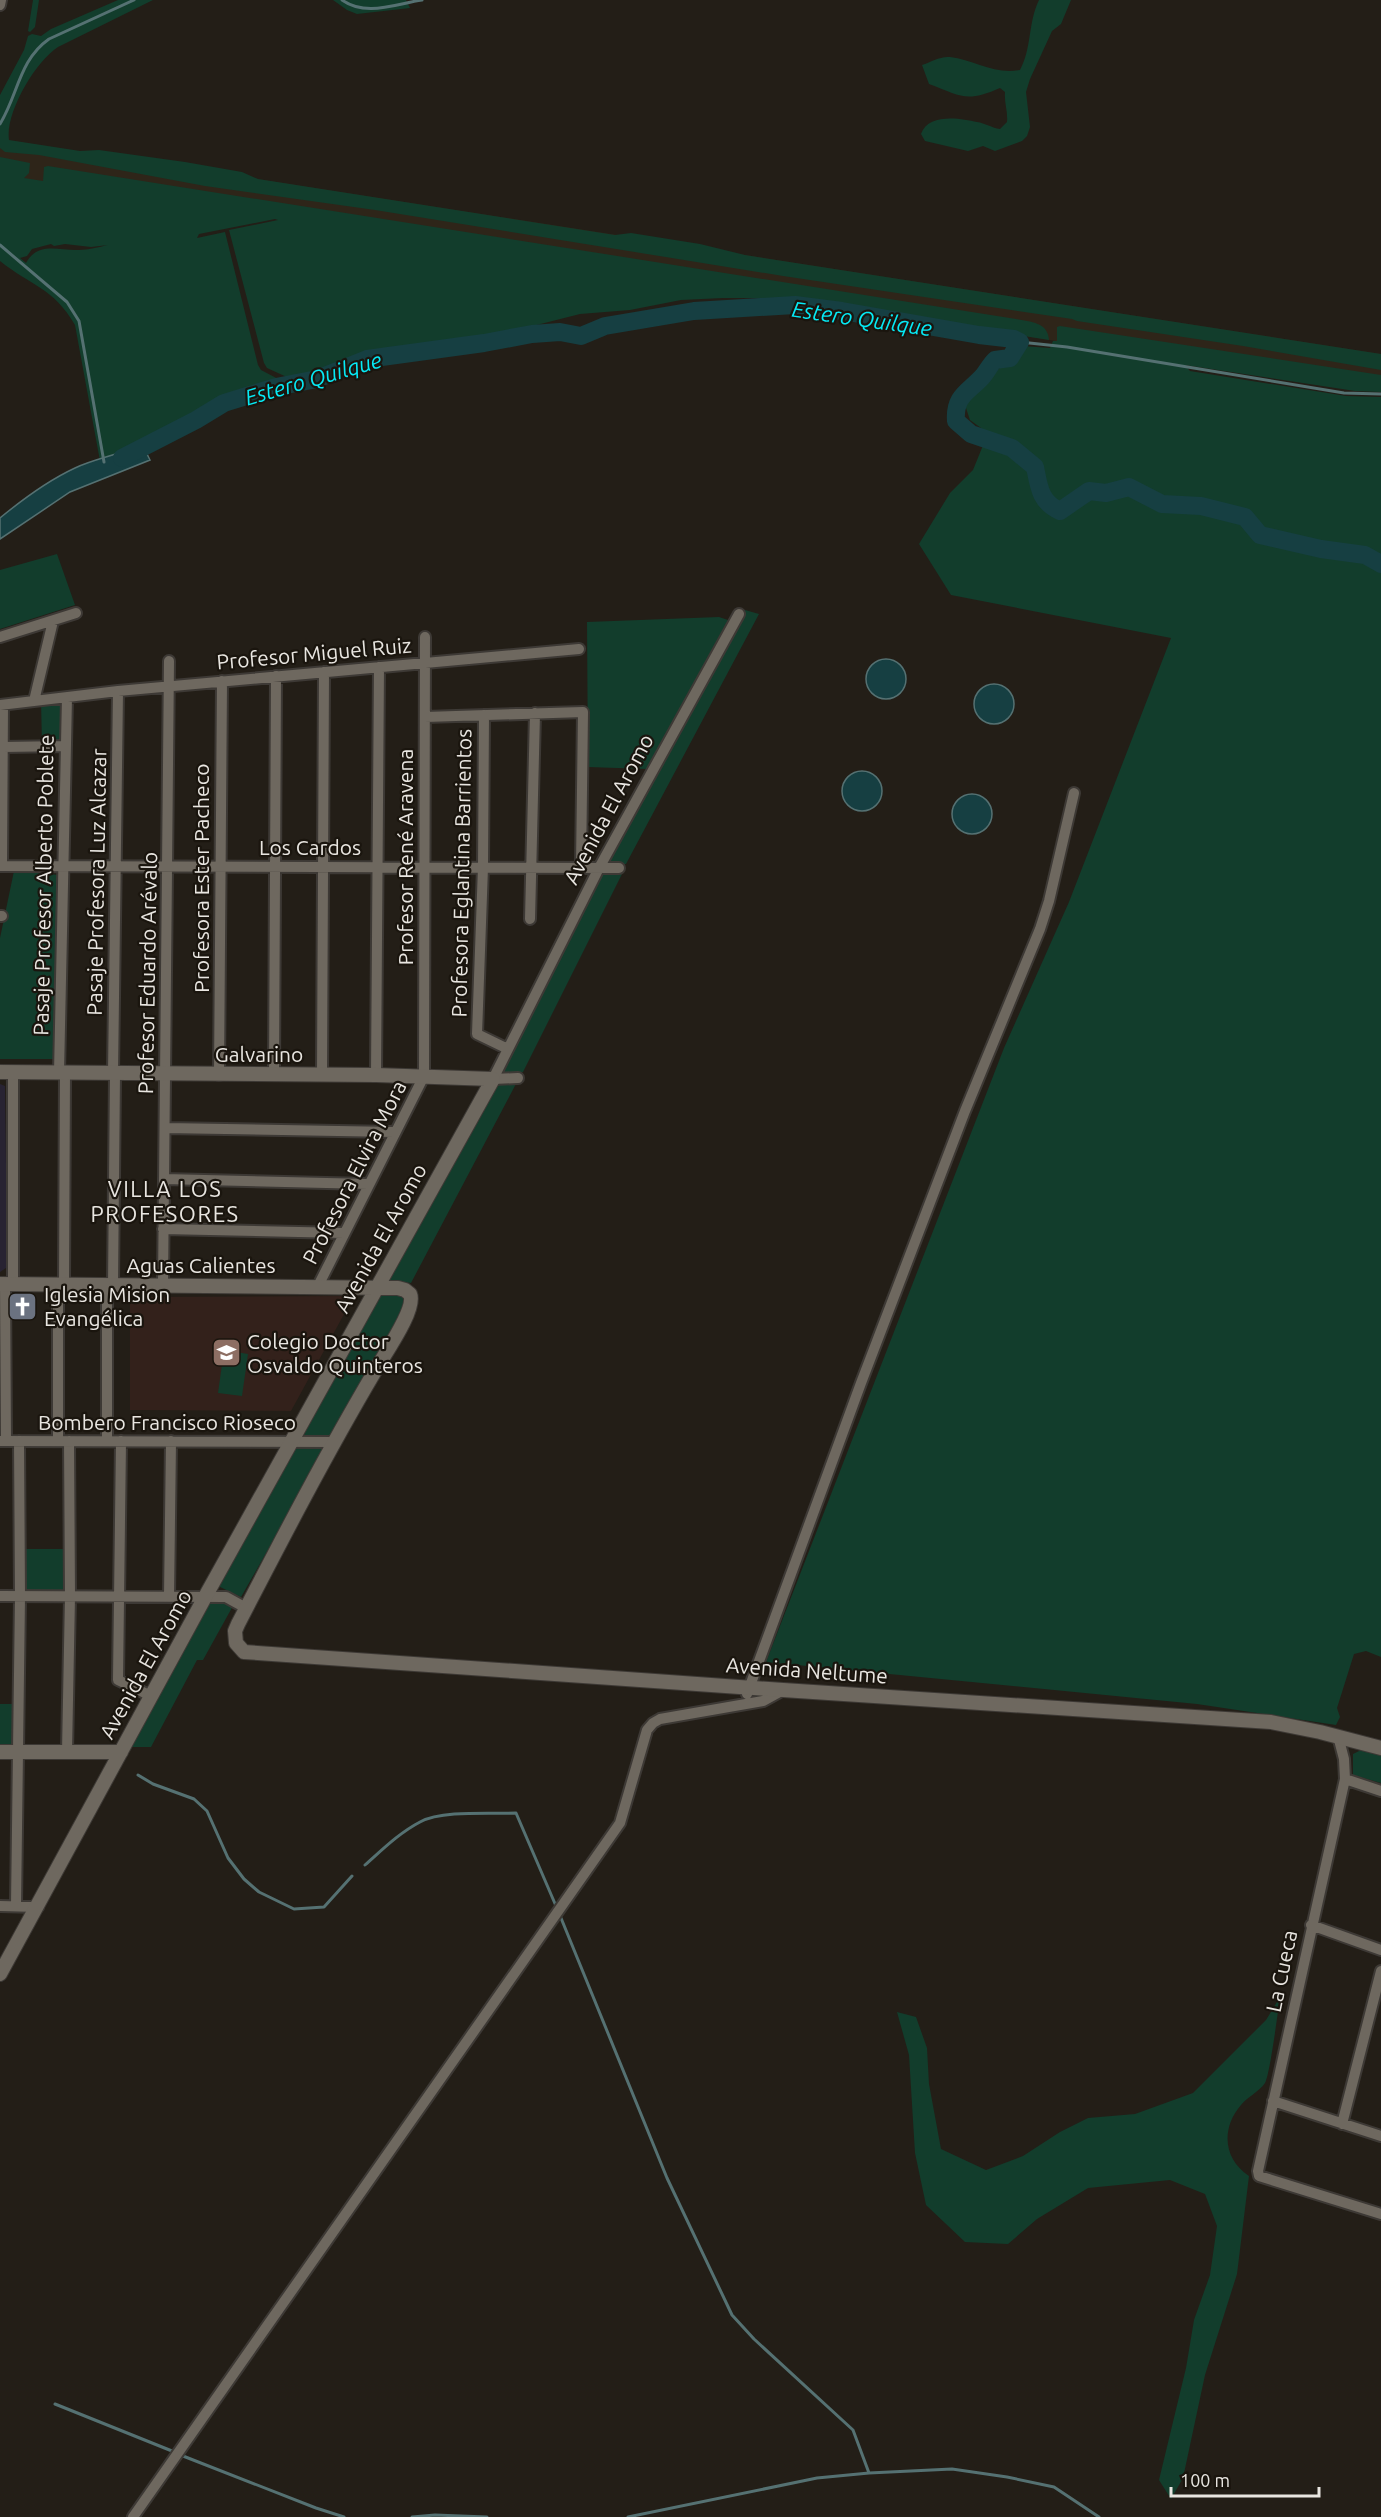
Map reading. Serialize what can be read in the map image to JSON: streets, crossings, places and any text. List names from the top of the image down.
{
  "streets": {
    "street": [
      "Profesor Miguel Ruiz",
      "Avenida El Aromo",
      "Los Cardos",
      "Profesor René Aravena",
      "Profesora Eglantina Barrientos",
      "Profesora Ester Pacheco",
      "Pasaje Profesora Luz Alcazar",
      "Pasaje Profesor Alberto Poblete",
      "Profesor Eduardo Arévalo",
      "Galvarino",
      "Profesora Elvira Mora",
      "Aguas Calientes",
      "Bombero Francisco Rioseco",
      "Avenida Neltume",
      "La Cueca"
    ]
  },
  "crossings": [
    ["Profesor Miguel Ruiz", "Profesor René Aravena"],
    ["Profesor Miguel Ruiz", "Profesora Ester Pacheco"],
    ["Profesor Miguel Ruiz", "Pasaje Profesora Luz Alcazar"],
    ["Profesor Miguel Ruiz", "Pasaje Profesor Alberto Poblete"],
    ["Profesor Miguel Ruiz", "Profesor Eduardo Arévalo"],
    ["Avenida El Aromo", "Los Cardos"],
    ["Avenida El Aromo", "Profesora Eglantina Barrientos"],
    ["Avenida El Aromo", "Galvarino"],
    ["Avenida El Aromo", "Aguas Calientes"],
    ["Avenida El Aromo", "Bombero Francisco Rioseco"],
    ["Avenida El Aromo", "Avenida Neltume"],
    ["Los Cardos", "Profesor René Aravena"],
    ["Los Cardos", "Profesora Eglantina Barrientos"],
    ["Los Cardos", "Profesora Ester Pacheco"],
    ["Los Cardos", "Pasaje Profesora Luz Alcazar"],
    ["Los Cardos", "Pasaje Profesor Alberto Poblete"],
    ["Los Cardos", "Profesor Eduardo Arévalo"],
    ["Profesor René Aravena", "Galvarino"],
    ["Profesor René Aravena", "Profesora Elvira Mora"],
    ["Profesora Ester Pacheco", "Galvarino"],
    ["Pasaje Profesora Luz Alcazar", "Galvarino"],
    ["Pasaje Profesora Luz Alcazar", "Aguas Calientes"],
    ["Pasaje Profesora Luz Alcazar", "Bombero Francisco Rioseco"],
    ["Pasaje Profesor Alberto Poblete", "Galvarino"],
    ["Pasaje Profesor Alberto Poblete", "Aguas Calientes"],
    ["Pasaje Profesor Alberto Poblete", "Bombero Francisco Rioseco"],
    ["Profesor Eduardo Arévalo", "Galvarino"],
    ["Profesor Eduardo Arévalo", "Aguas Calientes"],
    ["Galvarino", "Profesora Elvira Mora"],
    ["Profesora Elvira Mora", "Aguas Calientes"],
    ["Avenida Neltume", "La Cueca"]
  ],
  "districts": ["VILLA LOS PROFESORES"],
  "water": ["Estero Quilque"],
  "places": {
    "church": ["Iglesia Mision Evangélica"],
    "school or university": ["Colegio Doctor Osvaldo Quinteros"]
  },
  "scale_bar": "100 m"
}
